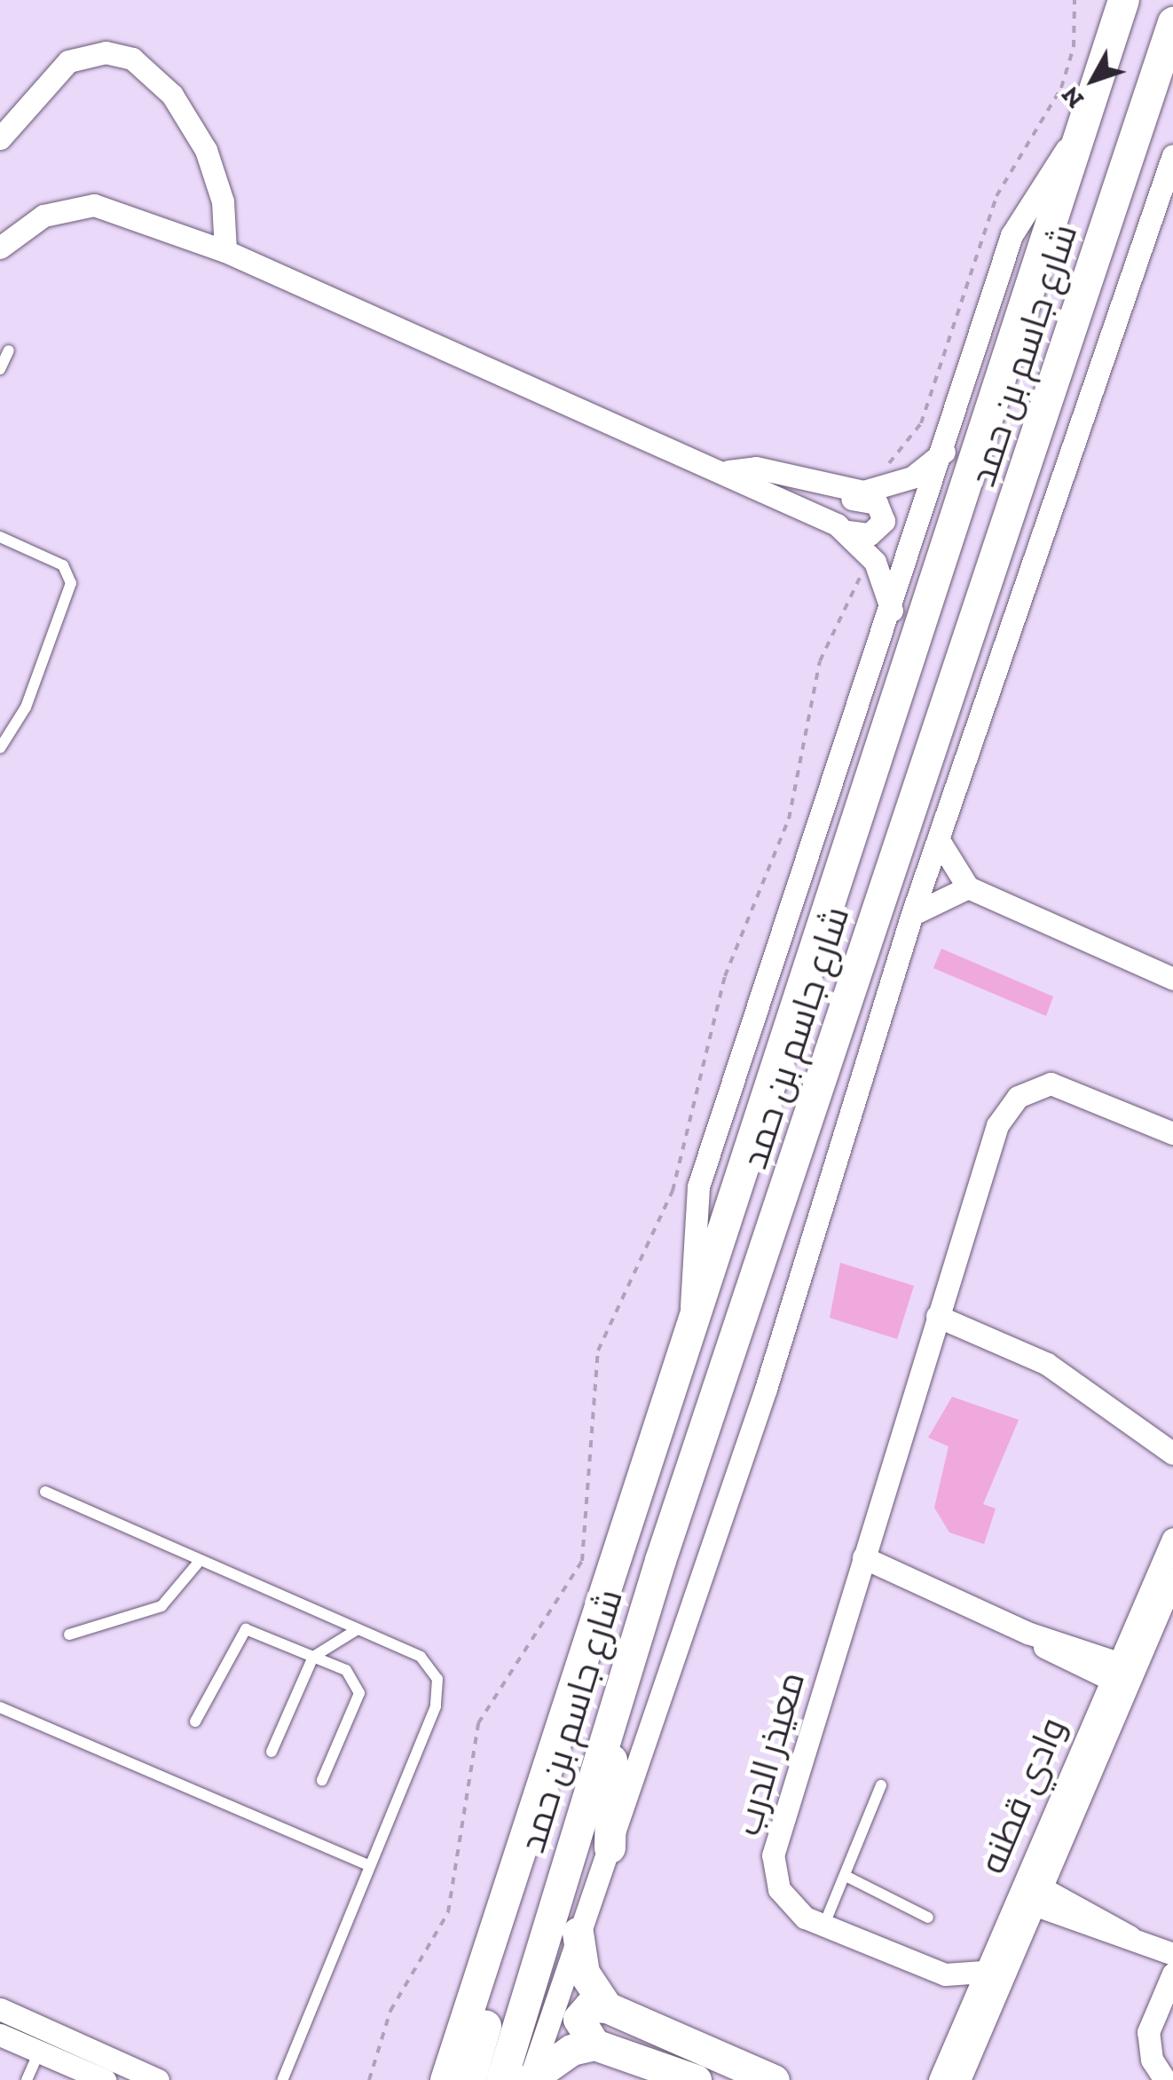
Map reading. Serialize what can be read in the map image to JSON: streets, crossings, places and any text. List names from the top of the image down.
{
  "streets": {
    "main road": ["شارع جاسم بن حمد"],
    "street": ["معيذر الدرب", "وادي قطنه"]
  },
  "crossings": [
    ["معيذر الدرب", "وادي قطنه"]
  ],
  "north": "bottom left"
}
